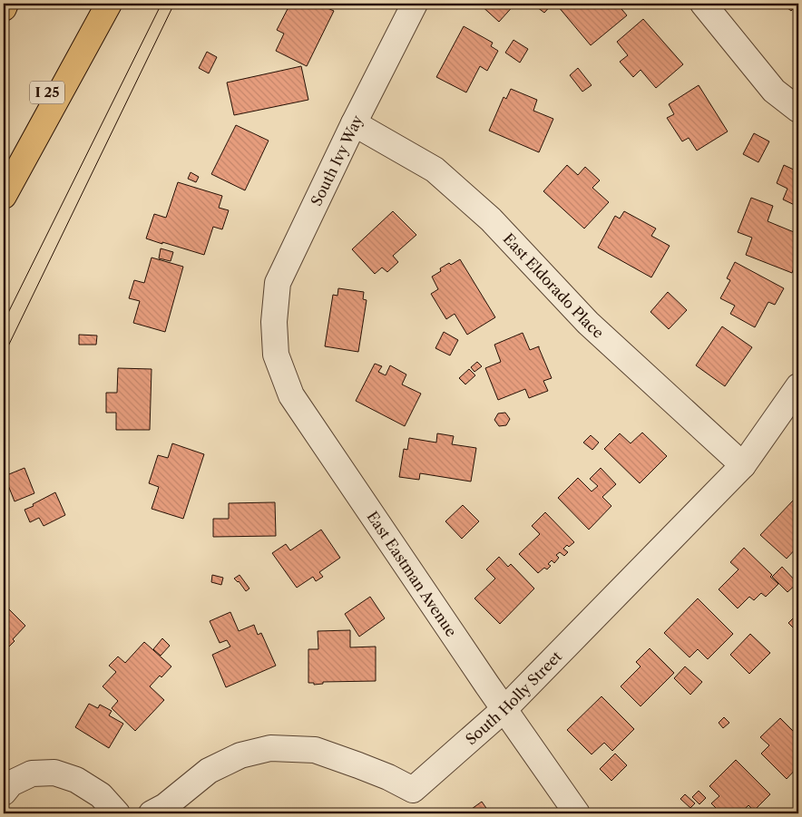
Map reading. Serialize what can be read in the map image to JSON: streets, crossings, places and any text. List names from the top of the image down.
{
  "streets": {
    "highway": ["I 25"],
    "street": [
      "South Ivy Way",
      "East Eldorado Place",
      "East Eastman Avenue",
      "South Holly Street"
    ]
  },
  "crossings": [
    ["South Ivy Way", "East Eldorado Place"],
    ["South Ivy Way", "East Eastman Avenue"],
    ["East Eldorado Place", "South Holly Street"],
    ["East Eastman Avenue", "South Holly Street"]
  ]
}
